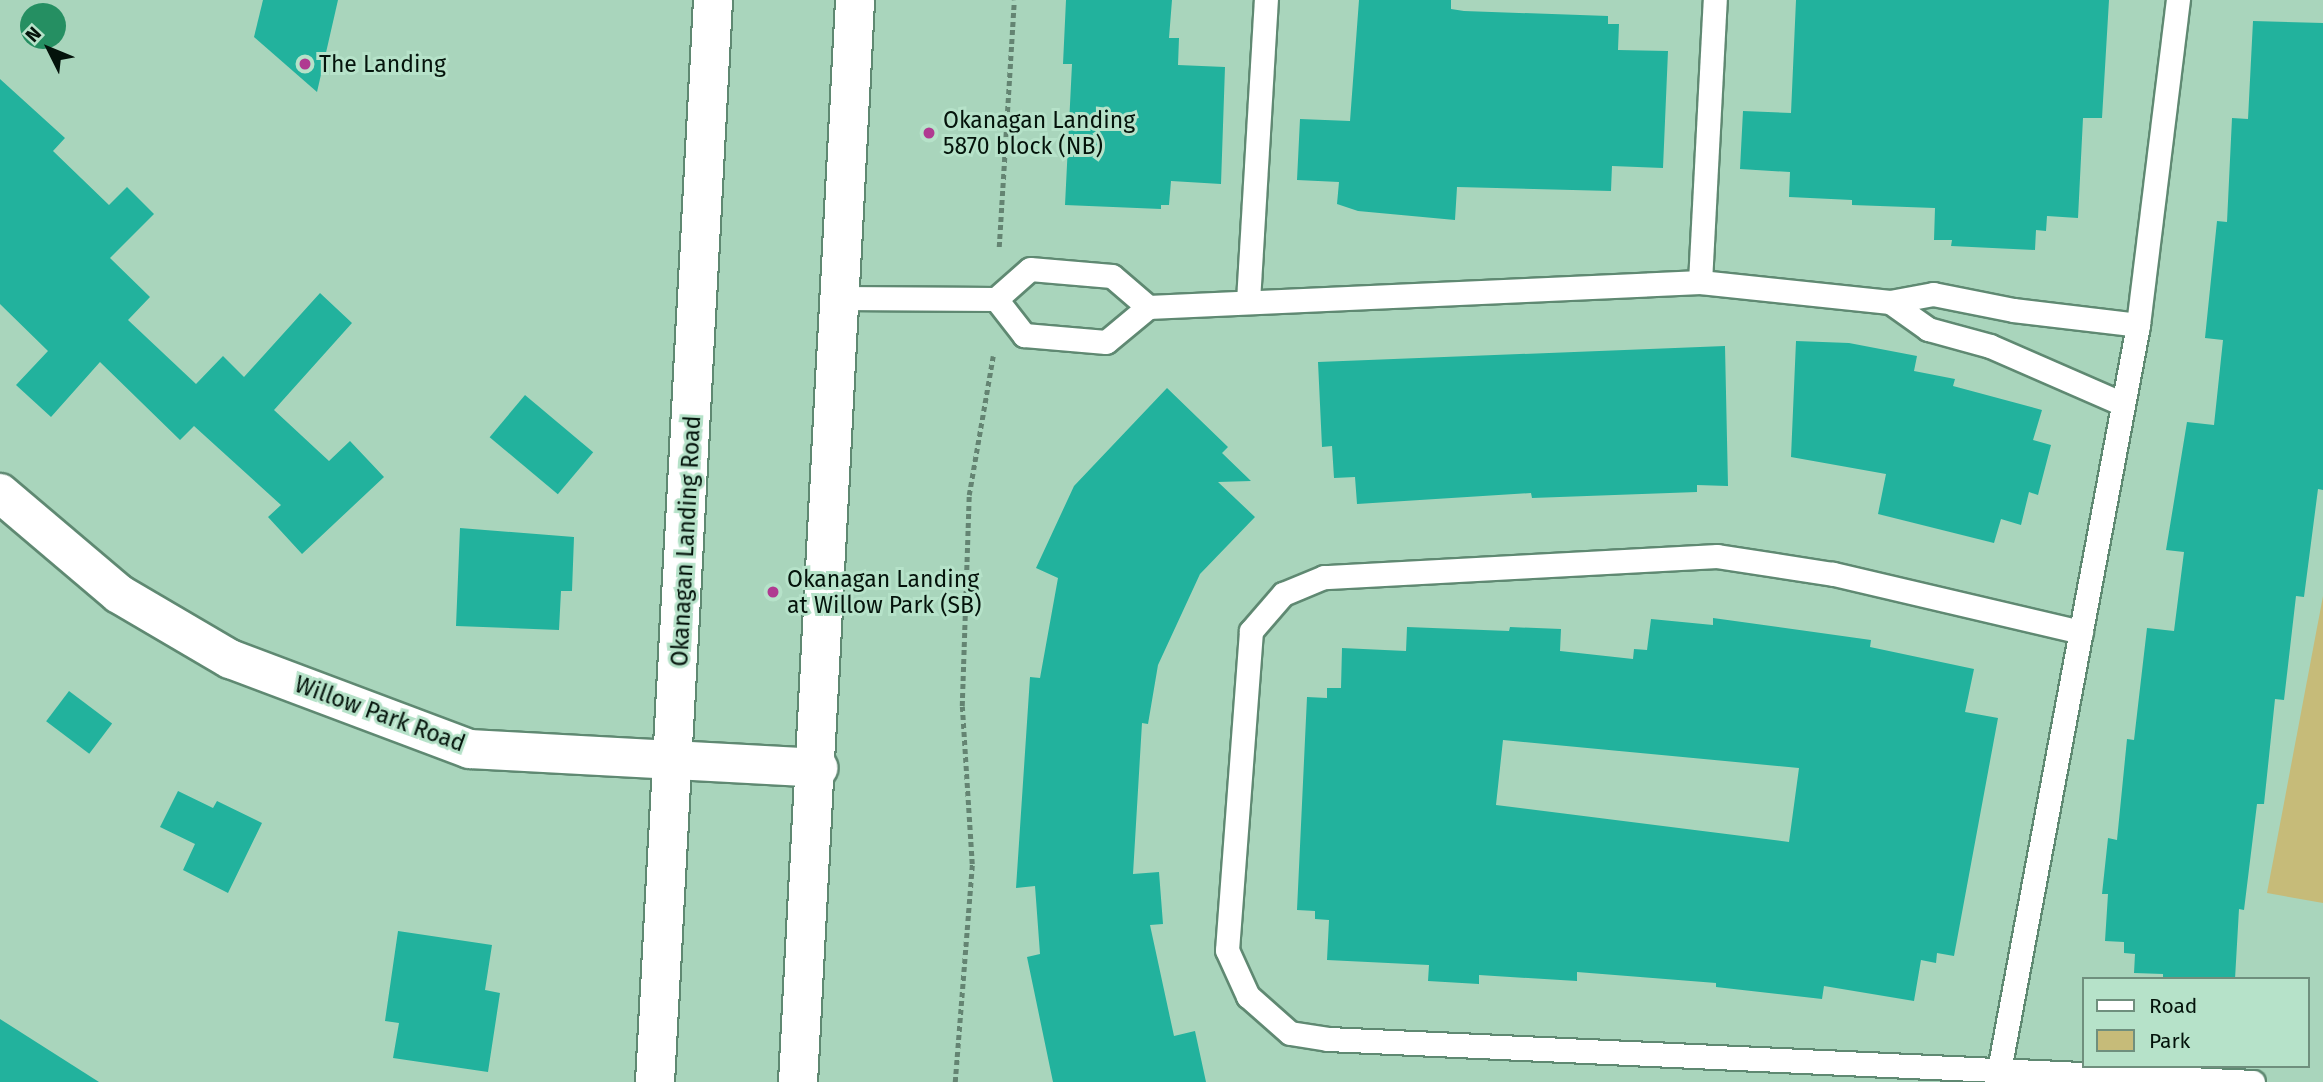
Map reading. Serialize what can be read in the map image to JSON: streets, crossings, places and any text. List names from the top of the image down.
{
  "streets": {
    "street": ["Okanagan Landing Road", "Willow Park Road"]
  },
  "crossings": [
    ["Okanagan Landing Road", "Willow Park Road"]
  ],
  "places": ["The Landing", "Okanagan Landing 5870 block (NB)", "Okanagan Landing at Willow Park (SB)"],
  "legend": ["Road", "Park"],
  "north": "top left"
}
